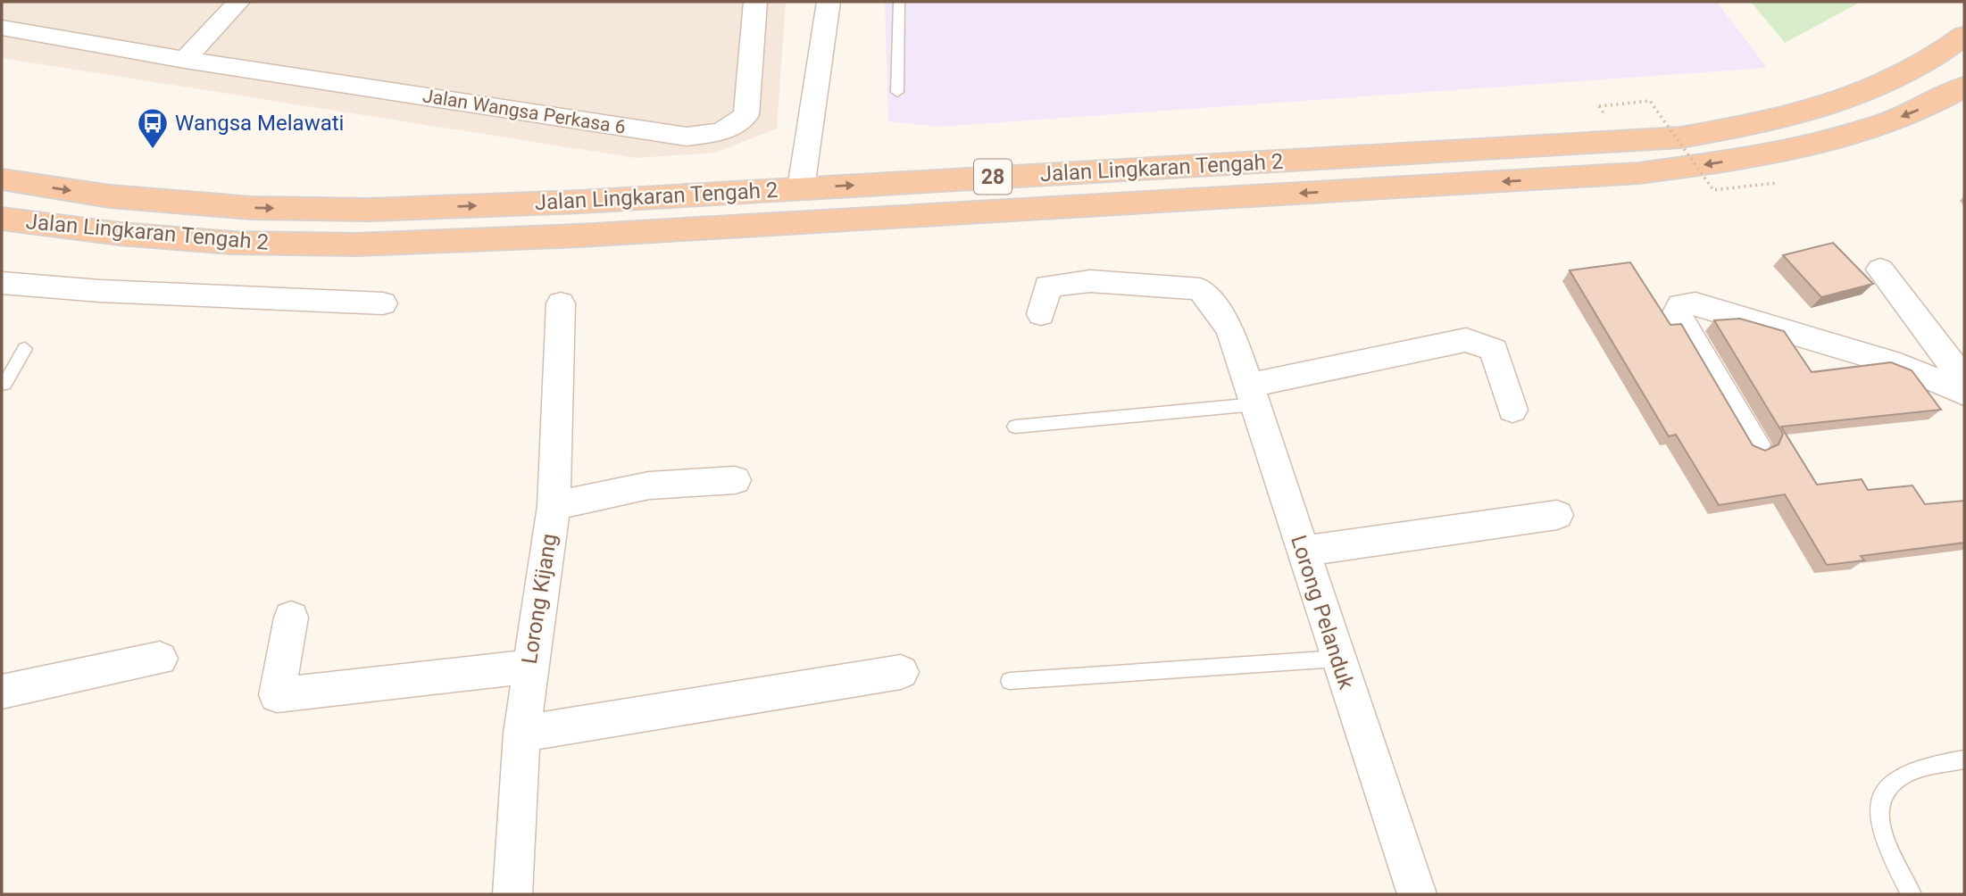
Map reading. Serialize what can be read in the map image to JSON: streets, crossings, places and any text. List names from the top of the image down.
{
  "streets": {
    "highway": ["Jalan Lingkaran Tengah 2", "28"],
    "street": ["Jalan Wangsa Perkasa 6", "Lorong Kijang", "Lorong Pelanduk"]
  },
  "places": {
    "bus stop": ["Wangsa Melawati"]
  }
}
